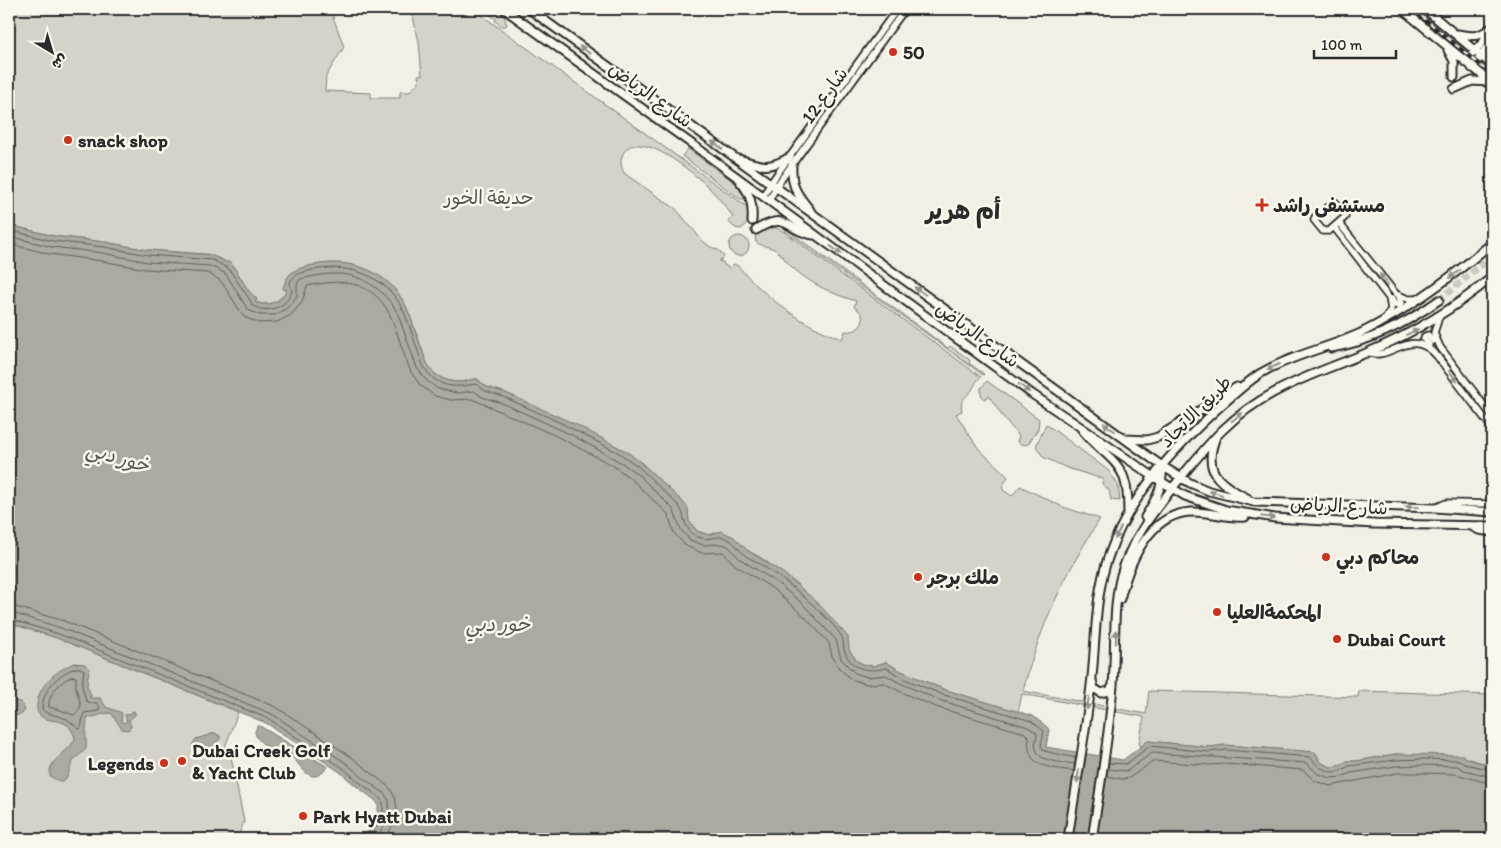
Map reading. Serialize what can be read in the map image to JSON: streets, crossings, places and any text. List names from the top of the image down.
{
  "streets": {
    "main road": ["شارع الرياض", "طريق الاتحاد"],
    "street": ["شارع 12"]
  },
  "crossings": [
    ["شارع الرياض", "شارع 12"],
    ["شارع الرياض", "طريق الاتحاد"]
  ],
  "districts": ["أم هرير"],
  "water": ["خور دبي"],
  "parks": ["حديقة الخور"],
  "places": {
    "other": [
      "50",
      "snack shop",
      "محاكم دبي",
      "ملك برجر",
      "المحكمةالعليا",
      "Dubai Court",
      "Dubai Creek Golf & Yacht Club",
      "Legends",
      "Park Hyatt Dubai"
    ],
    "health": ["مستشفى راشد"]
  },
  "scale_bar": "100 m",
  "north": "bottom right"
}
